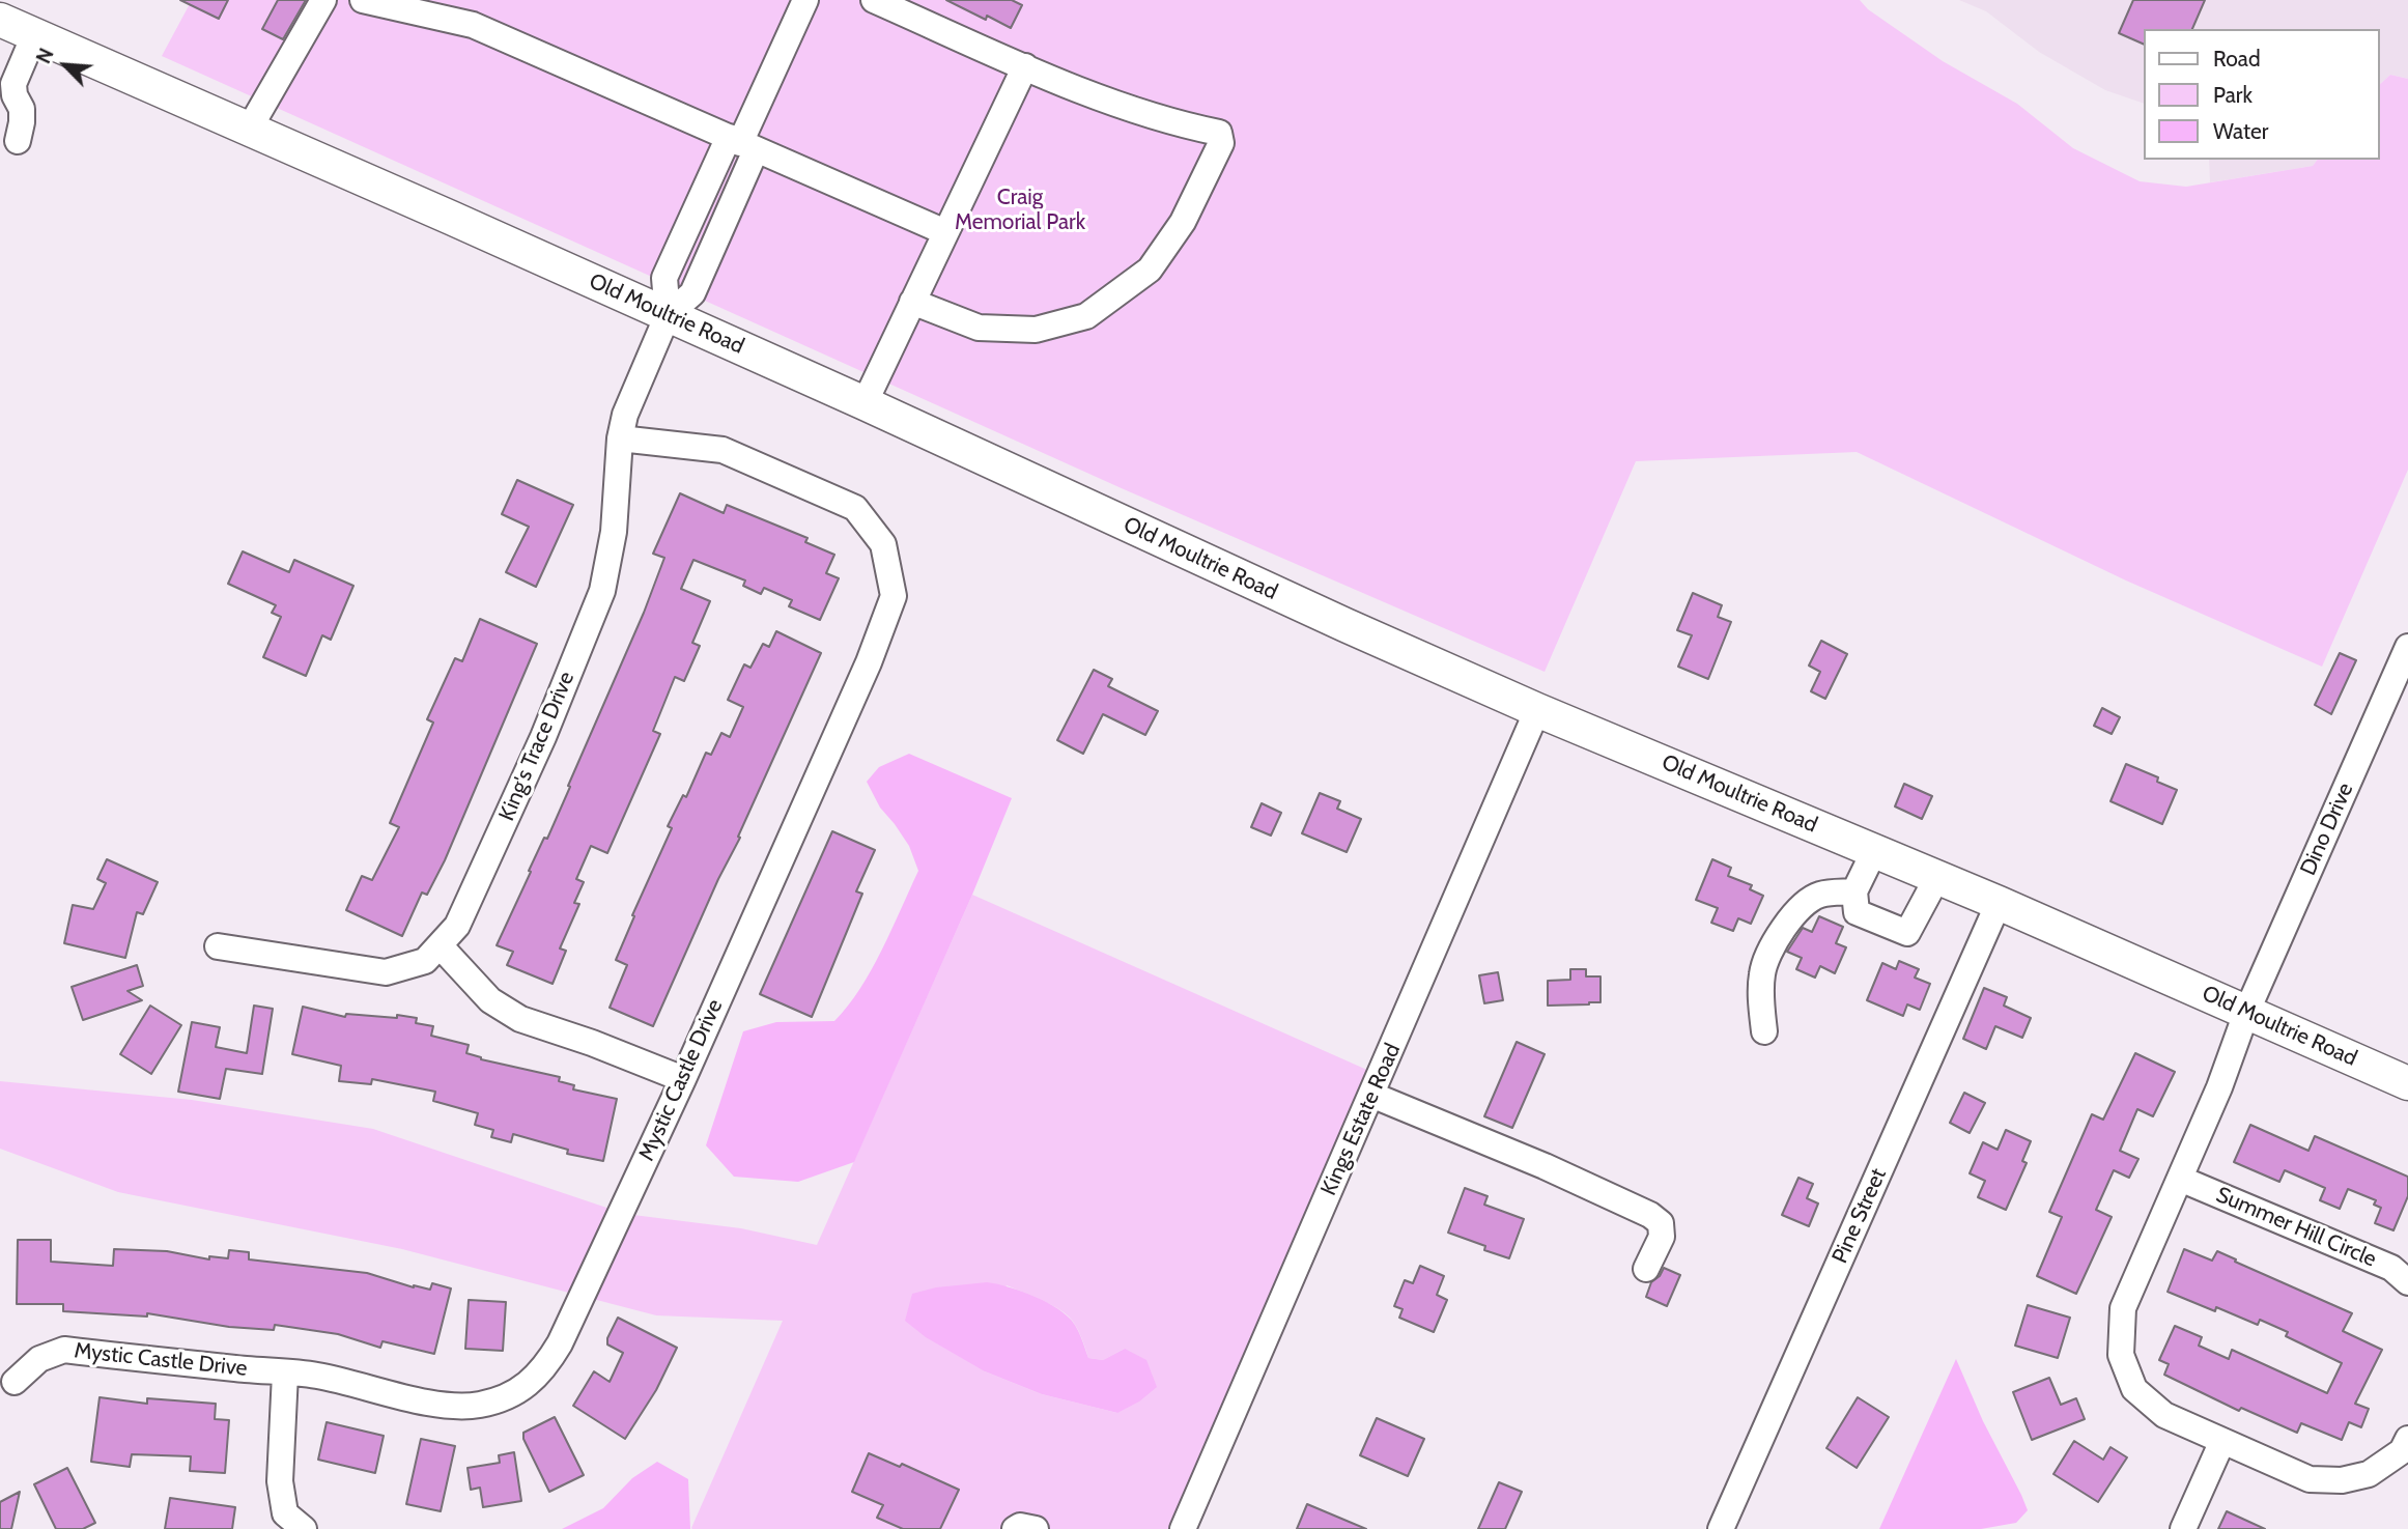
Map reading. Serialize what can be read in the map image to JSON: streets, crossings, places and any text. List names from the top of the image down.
{
  "streets": {
    "main road": ["Old Moultrie Road"],
    "street": [
      "King's Trace Drive",
      "Dino Drive",
      "Mystic Castle Drive",
      "Kings Estate Road",
      "Pine Street",
      "Summer Hill Circle"
    ]
  },
  "crossings": [
    ["Old Moultrie Road", "King's Trace Drive"],
    ["Old Moultrie Road", "Dino Drive"],
    ["Old Moultrie Road", "Kings Estate Road"],
    ["Old Moultrie Road", "Pine Street"],
    ["King's Trace Drive", "Mystic Castle Drive"]
  ],
  "parks": ["Craig Memorial Park"],
  "legend": ["Road", "Park", "Water"],
  "north": "top left"
}
